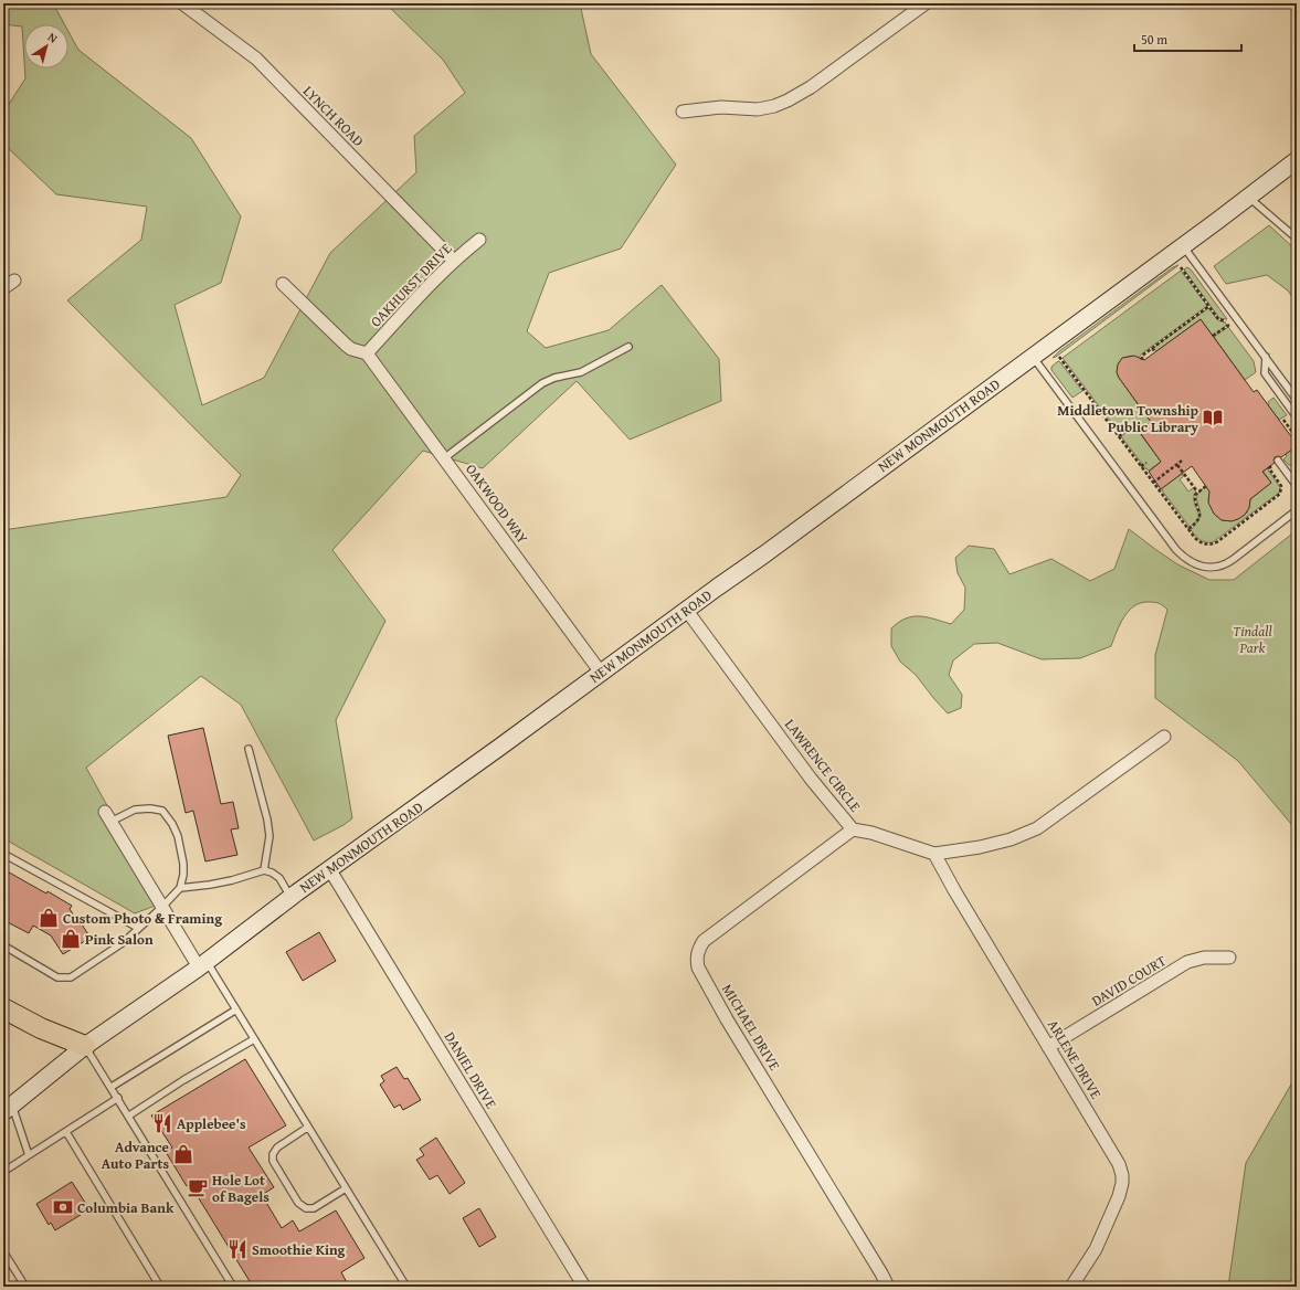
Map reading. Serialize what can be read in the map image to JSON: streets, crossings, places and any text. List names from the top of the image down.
{
  "streets": {
    "main road": ["NEW MONMOUTH ROAD"],
    "street": [
      "LYNCH ROAD",
      "OAKHURST DRIVE",
      "OAKWOOD WAY",
      "LAWRENCE CIRCLE",
      "DAVID COURT",
      "MICHAEL DRIVE",
      "ARLENE DRIVE",
      "DANIEL DRIVE"
    ]
  },
  "crossings": [
    ["LYNCH ROAD", "OAKHURST DRIVE"],
    ["OAKHURST DRIVE", "OAKWOOD WAY"],
    ["NEW MONMOUTH ROAD", "OAKWOOD WAY"],
    ["NEW MONMOUTH ROAD", "LAWRENCE CIRCLE"],
    ["NEW MONMOUTH ROAD", "DANIEL DRIVE"],
    ["LAWRENCE CIRCLE", "MICHAEL DRIVE"],
    ["LAWRENCE CIRCLE", "ARLENE DRIVE"],
    ["DAVID COURT", "ARLENE DRIVE"]
  ],
  "parks": ["Tindall Park"],
  "places": {
    "library": ["Middletown Township Public Library"],
    "shop": ["Custom Photo & Framing", "Pink Salon", "Advance Auto Parts"],
    "restaurant": ["Applebee's", "Smoothie King"],
    "cafe": ["Hole Lot of Bagels"],
    "bank": ["Columbia Bank"]
  },
  "scale_bar": "50 m",
  "north": "top right"
}
